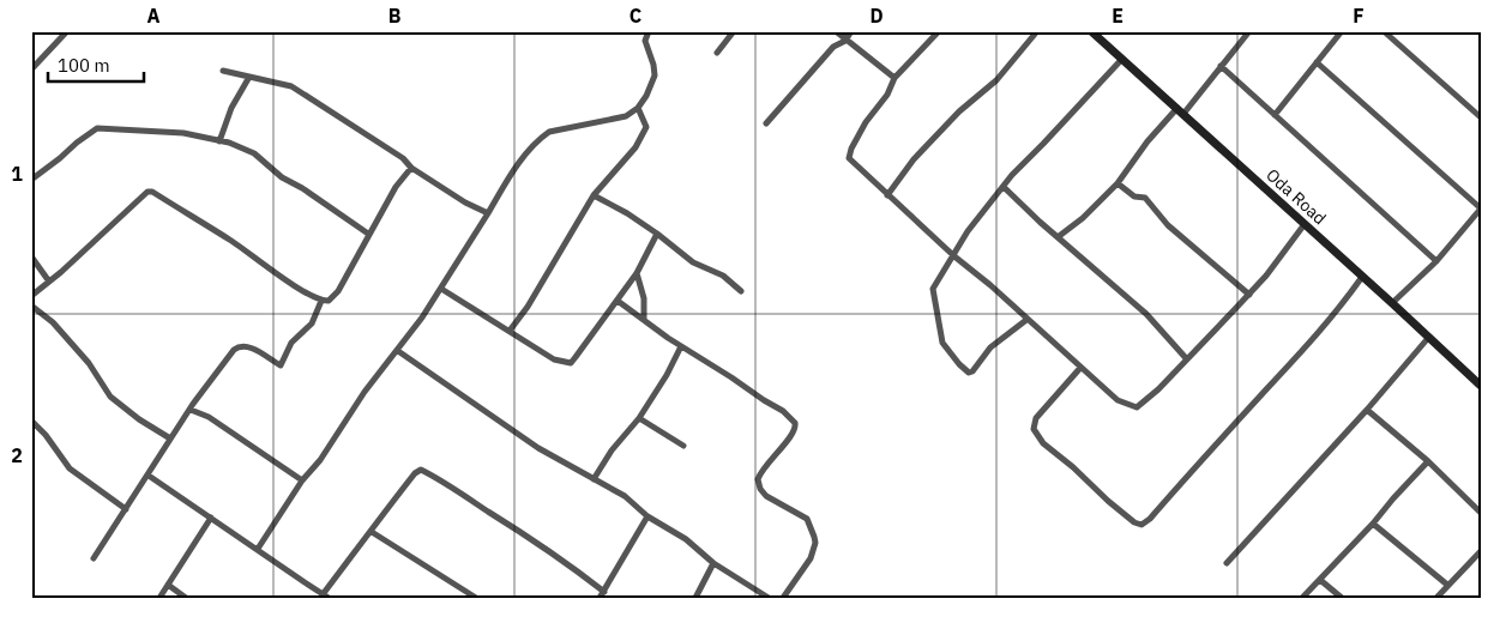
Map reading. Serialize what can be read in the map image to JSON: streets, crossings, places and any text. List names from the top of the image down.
{
  "streets": {
    "street": ["Oda Road"]
  },
  "scale_bar": "100 m",
  "grid": {
    "columns": [
      "A",
      "B",
      "C",
      "D",
      "E",
      "F"
    ],
    "rows": ["1", "2"]
  }
}
